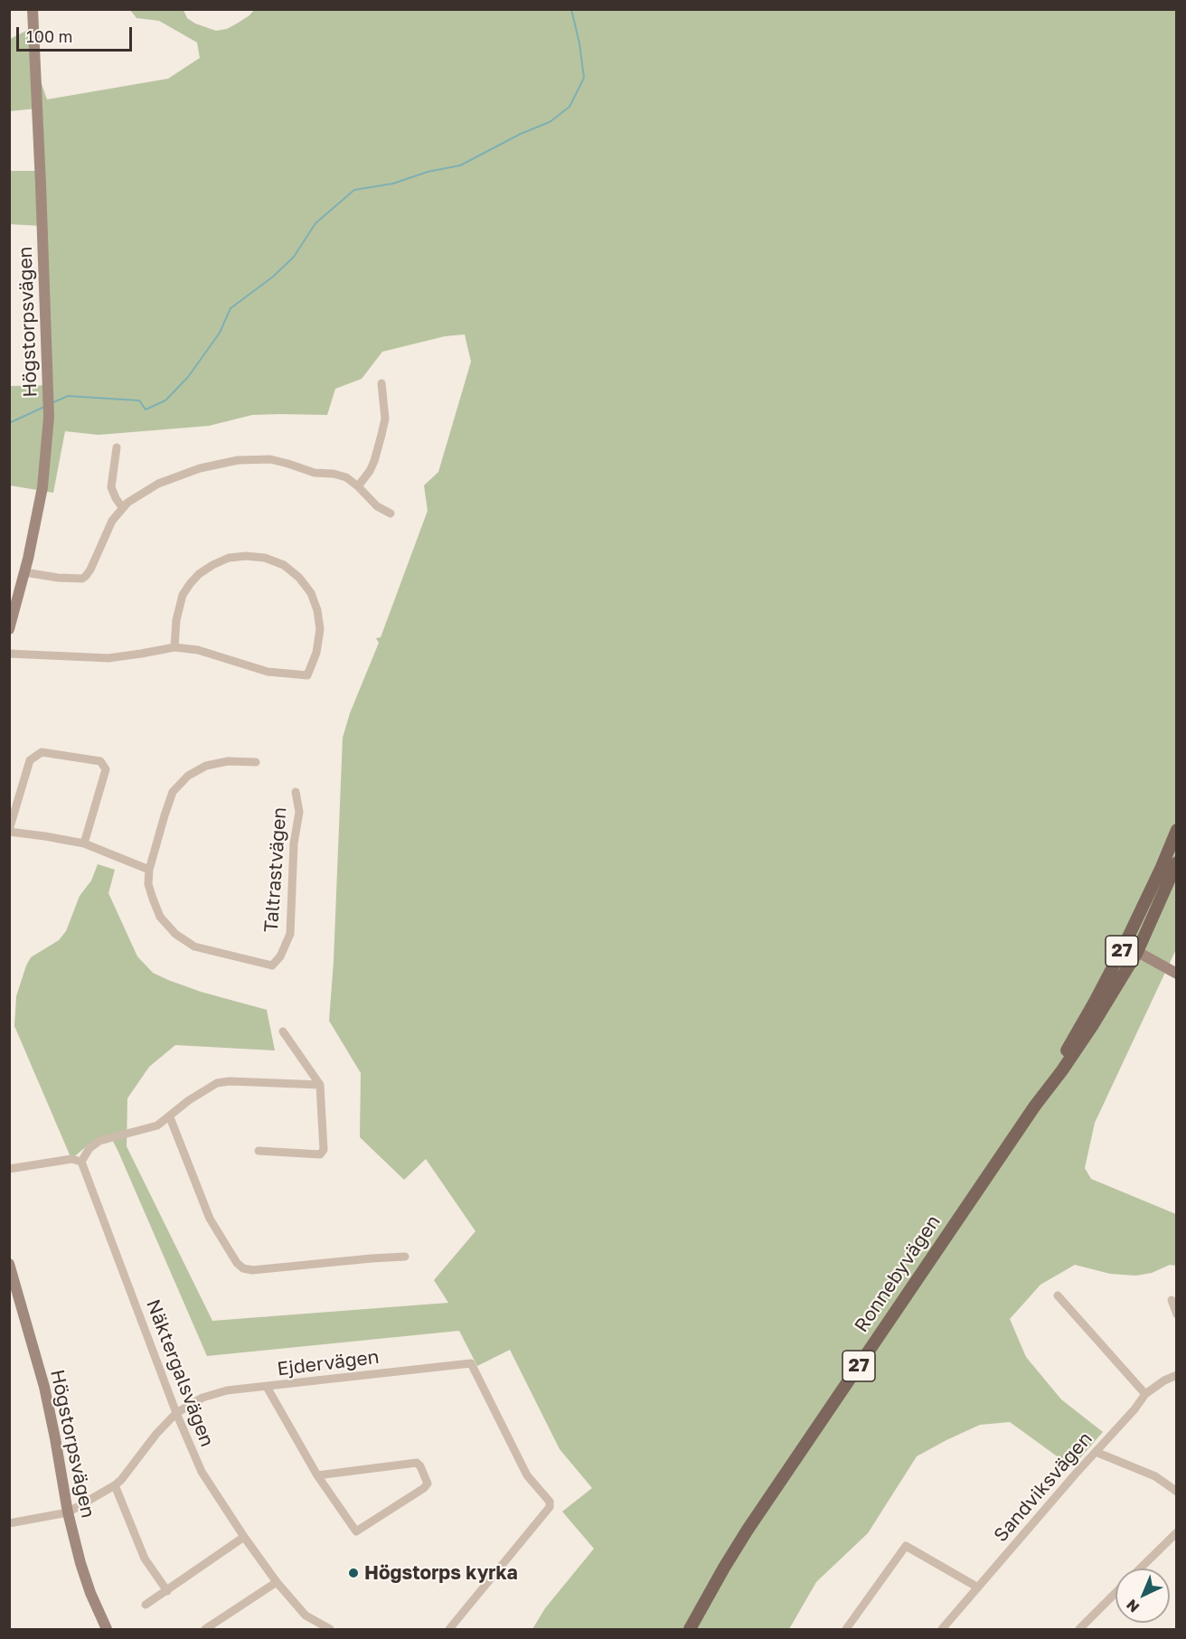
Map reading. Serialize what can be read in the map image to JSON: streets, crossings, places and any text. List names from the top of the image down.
{
  "streets": {
    "main road": ["27", "Ronnebyvägen"],
    "street": [
      "Högstorpsvägen",
      "Taltrastvägen",
      "Ejdervägen",
      "Näktergalsvägen",
      "Sandviksvägen"
    ]
  },
  "crossings": [
    ["Högstorpsvägen", "Ejdervägen"],
    ["Ejdervägen", "Näktergalsvägen"]
  ],
  "places": ["Högstorps kyrka"],
  "scale_bar": "100 m",
  "north": "bottom left"
}
